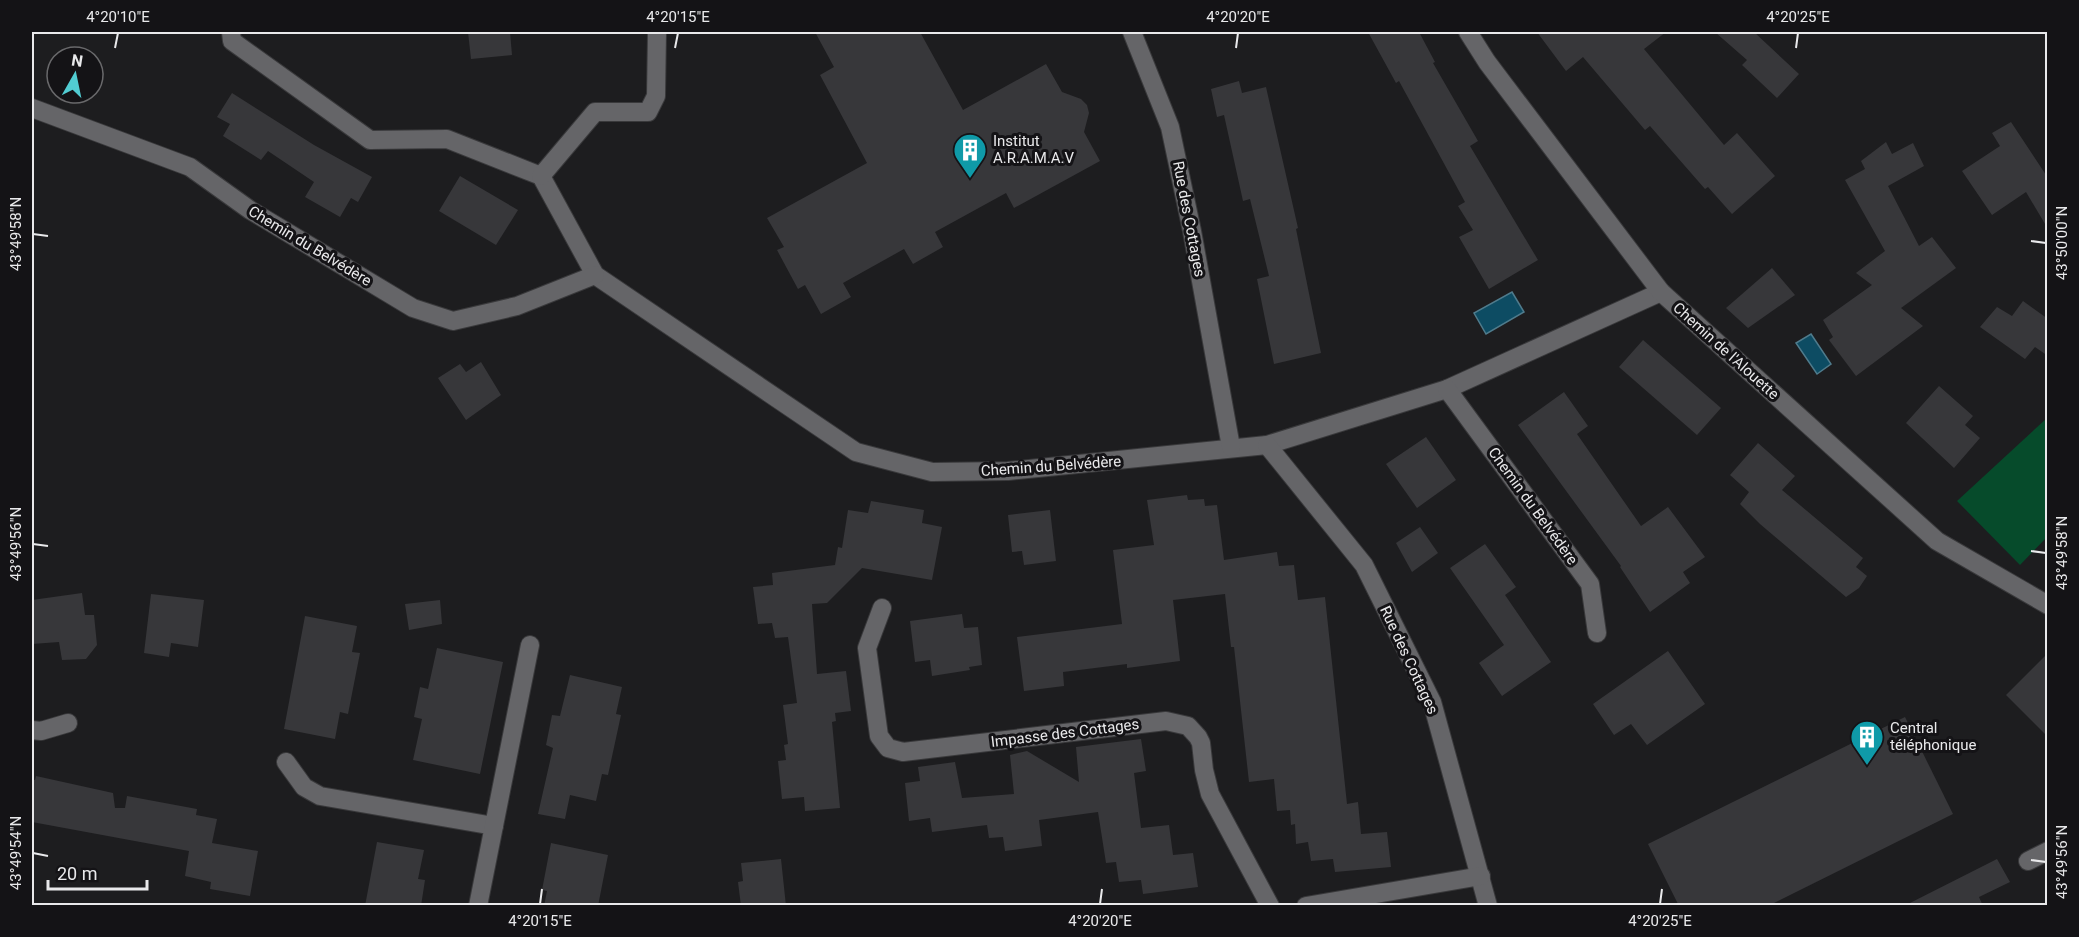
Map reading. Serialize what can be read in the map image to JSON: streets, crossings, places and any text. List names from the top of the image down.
{
  "streets": {
    "street": [
      "Rue des Cottages",
      "Chemin du Belvédère",
      "Chemin de l'Alouette",
      "Impasse des Cottages"
    ]
  },
  "crossings": [
    ["Rue des Cottages", "Chemin du Belvédère"],
    ["Chemin du Belvédère", "Chemin de l'Alouette"]
  ],
  "places": {
    "building": ["Institut A.R.A.M.A.V", "Central téléphonique"]
  },
  "scale_bar": "20 m",
  "north": "top",
  "coordinates": [
    "4°20'10\"E",
    "4°20'15\"E",
    "4°20'20\"E",
    "4°20'25\"E",
    "43°49'58\"N",
    "43°50'00\"N",
    "43°49'56\"N",
    "43°49'54\"N"
  ]
}
